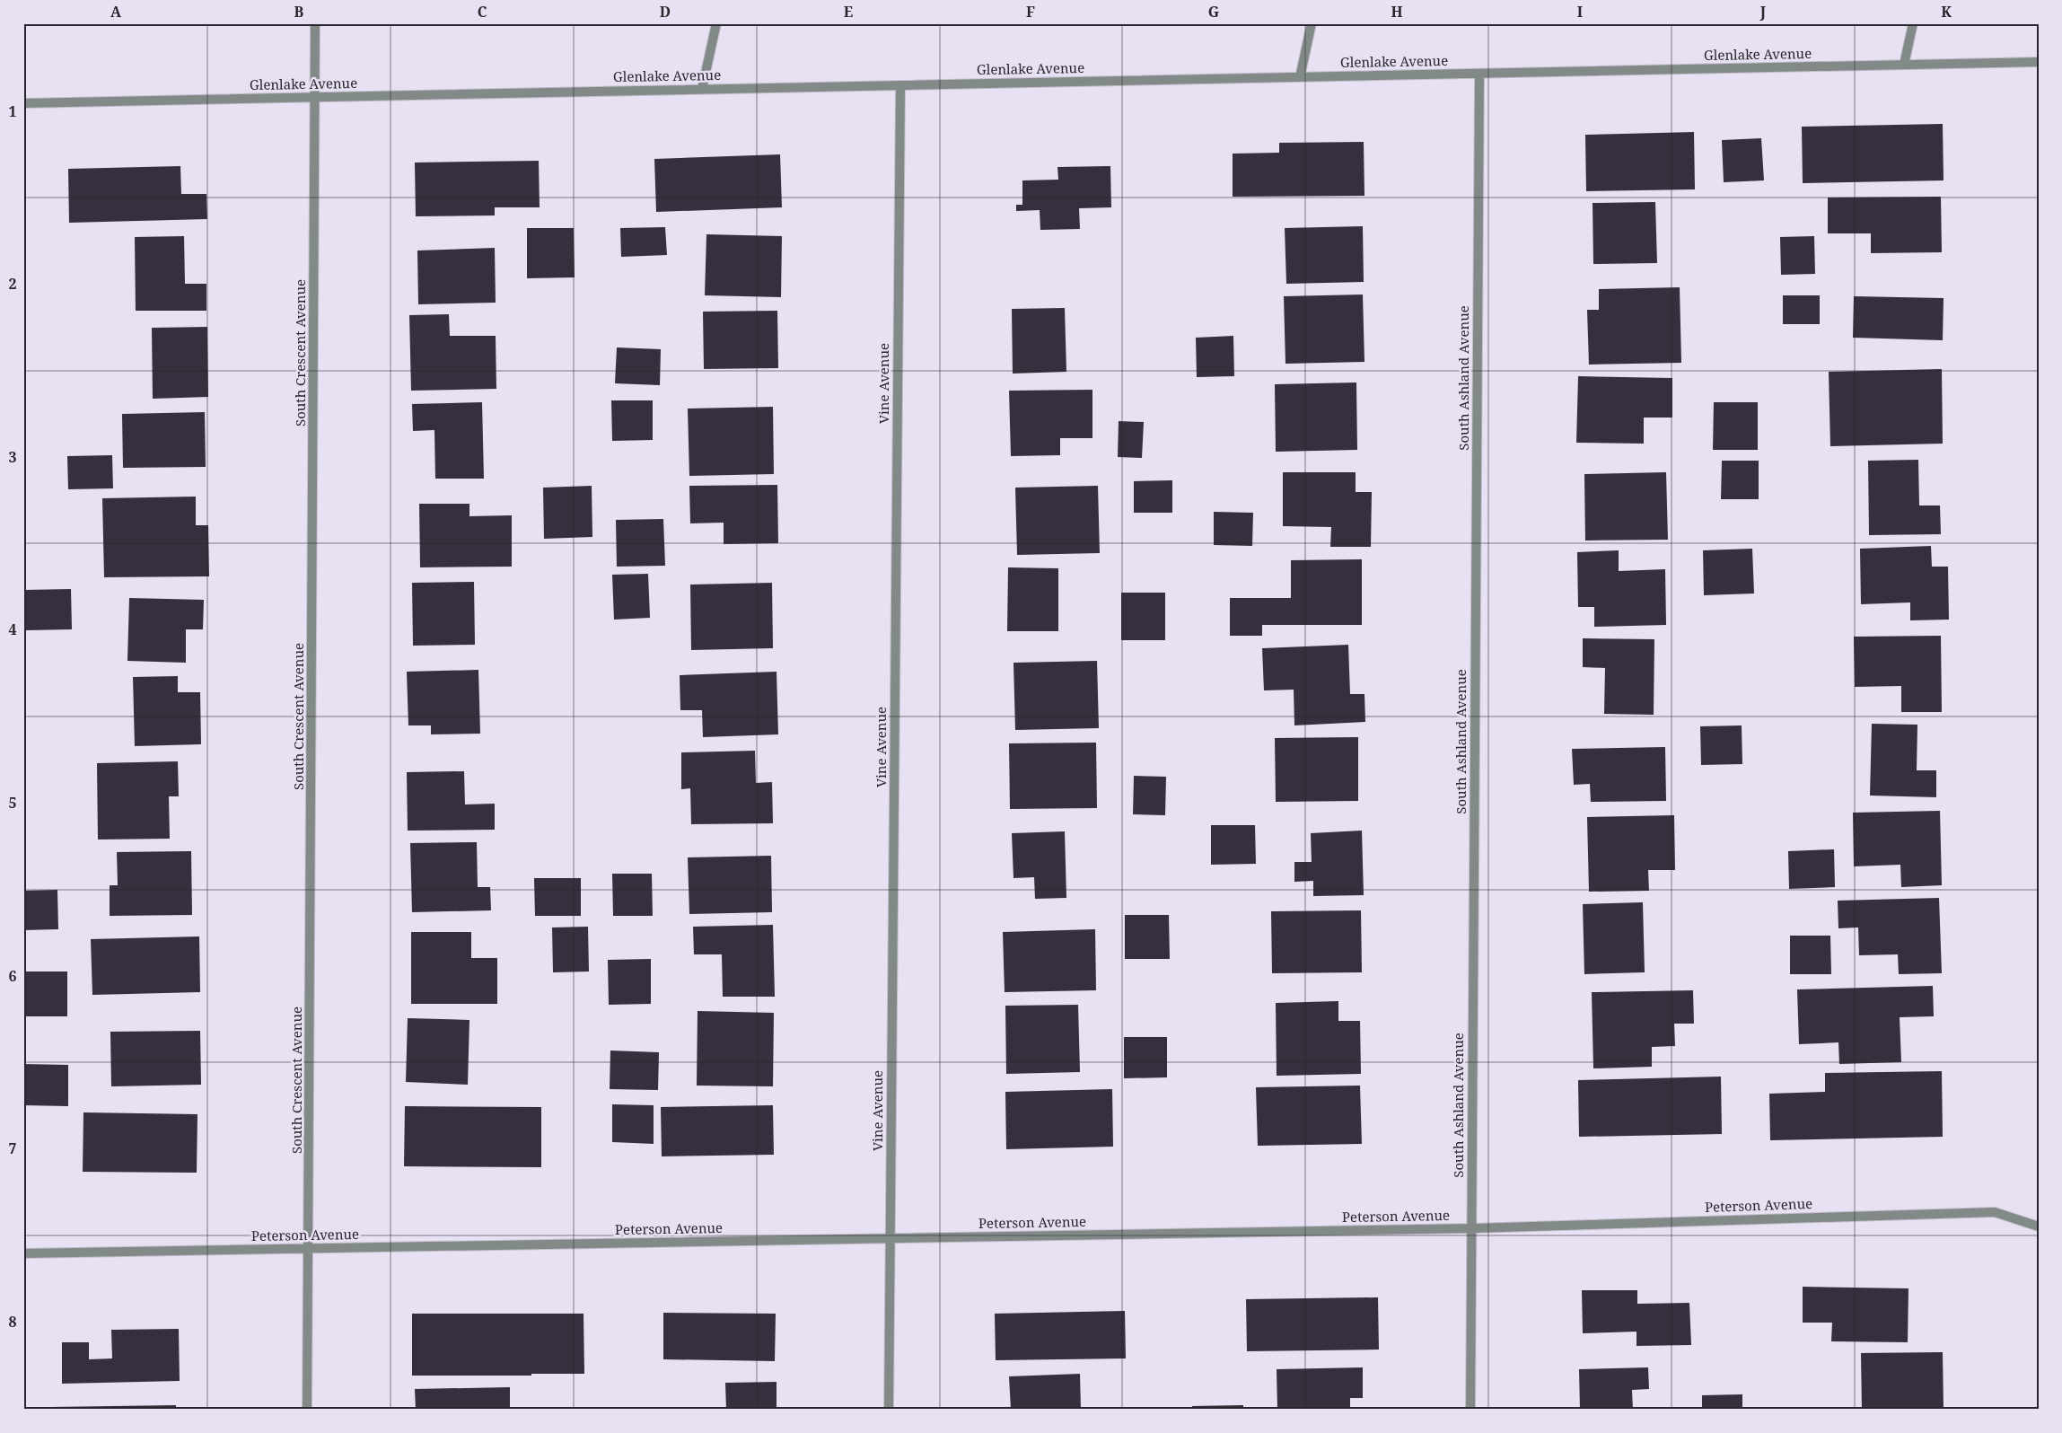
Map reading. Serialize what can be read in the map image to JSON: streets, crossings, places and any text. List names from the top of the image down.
{
  "streets": {
    "street": [
      "Glenlake Avenue",
      "South Crescent Avenue",
      "South Ashland Avenue",
      "Vine Avenue",
      "Peterson Avenue"
    ]
  },
  "crossings": [
    ["Glenlake Avenue", "South Crescent Avenue"],
    ["Glenlake Avenue", "South Ashland Avenue"],
    ["Glenlake Avenue", "Vine Avenue"],
    ["South Crescent Avenue", "Peterson Avenue"],
    ["South Ashland Avenue", "Peterson Avenue"],
    ["Vine Avenue", "Peterson Avenue"]
  ],
  "grid": {
    "columns": [
      "A",
      "B",
      "C",
      "D",
      "E",
      "F",
      "G",
      "H",
      "I",
      "J",
      "K"
    ],
    "rows": [
      "1",
      "2",
      "3",
      "4",
      "5",
      "6",
      "7",
      "8"
    ]
  }
}
